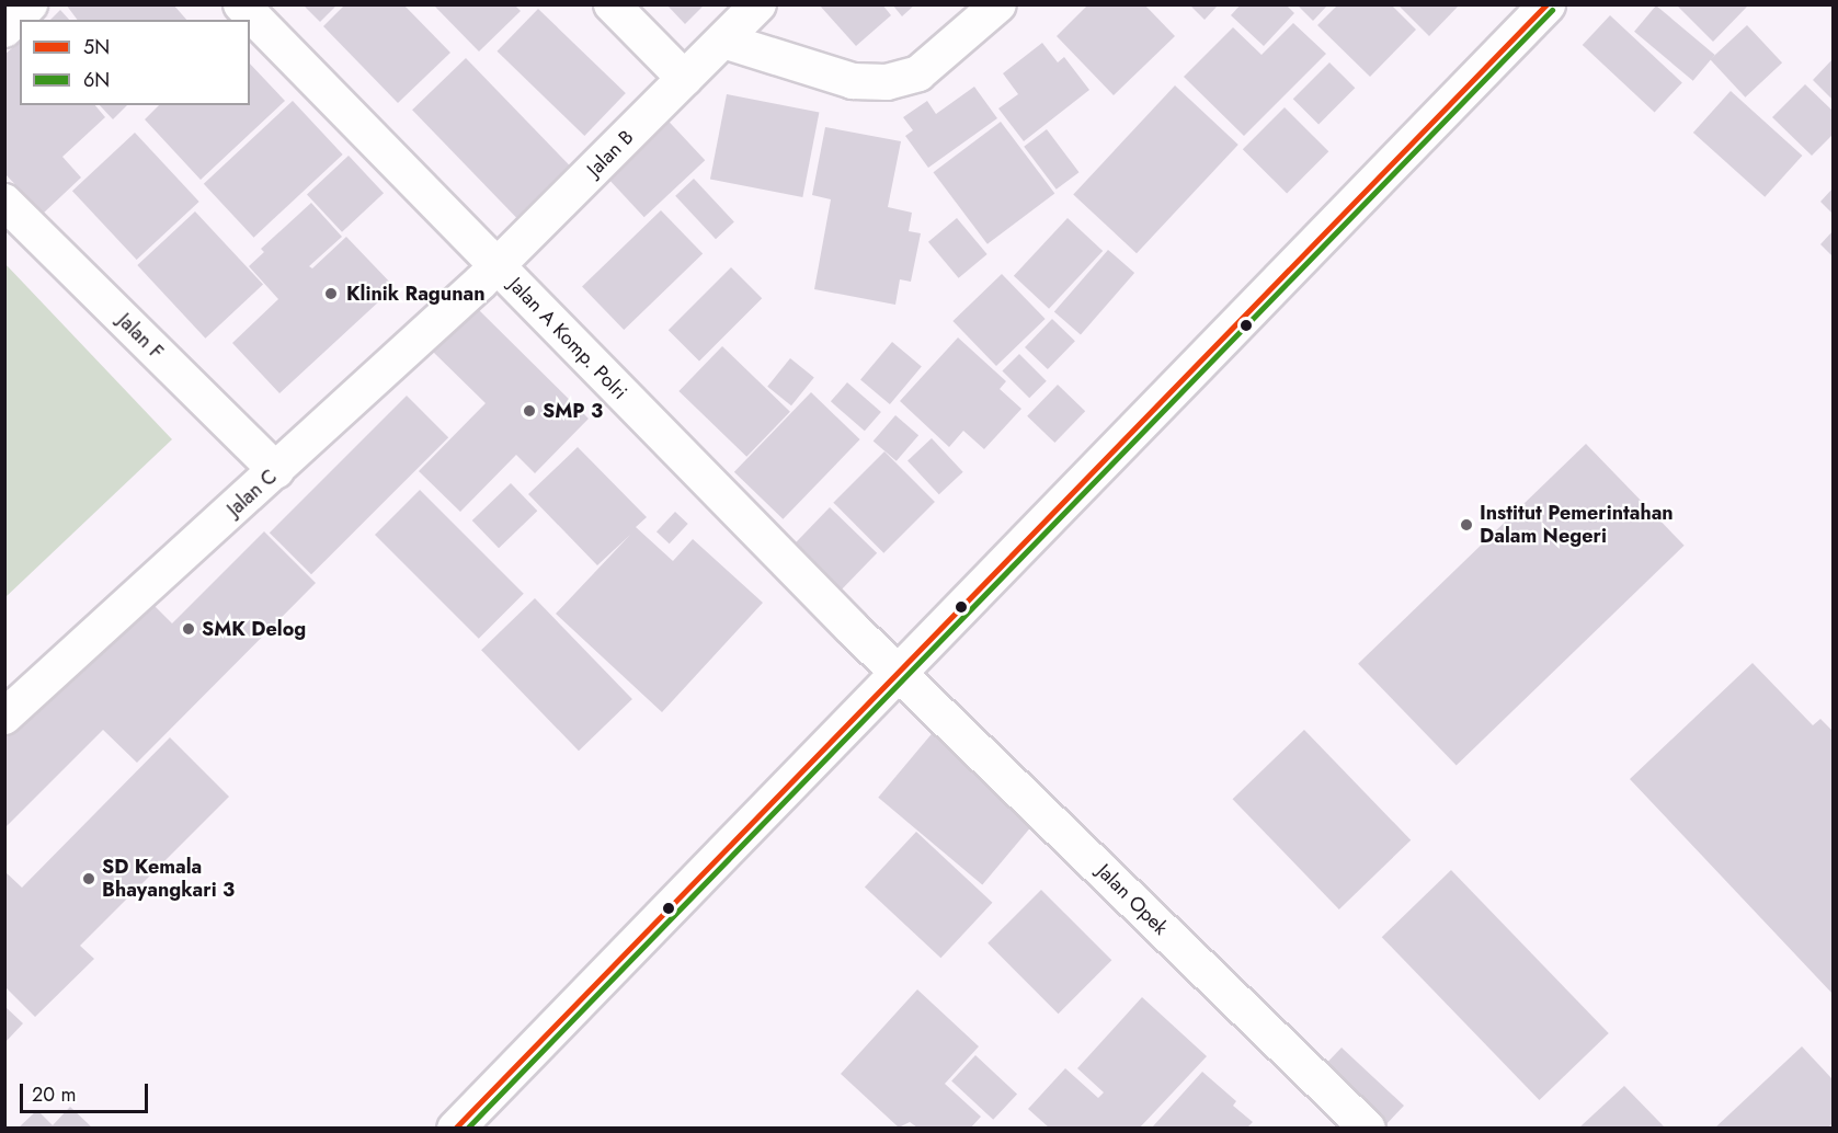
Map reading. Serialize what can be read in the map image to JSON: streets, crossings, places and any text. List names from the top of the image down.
{
  "streets": {
    "street": [
      "Jalan B",
      "Jalan F",
      "Jalan A Komp. Polri",
      "Jalan C",
      "Jalan Opek"
    ]
  },
  "crossings": [
    ["Jalan B", "Jalan A Komp. Polri"],
    ["Jalan B", "Jalan C"],
    ["Jalan F", "Jalan C"],
    ["Jalan A Komp. Polri", "Jalan C"],
    ["Jalan A Komp. Polri", "Jalan Opek"]
  ],
  "places": [
    "Klinik Ragunan",
    "SMP 3",
    "Institut Pemerintahan Dalam Negeri",
    "SMK Delog",
    "SD Kemala Bhayangkari 3"
  ],
  "lines": ["transit line 5N", "transit line 6N"],
  "legend": ["5N", "6N"],
  "scale_bar": "20 m"
}
